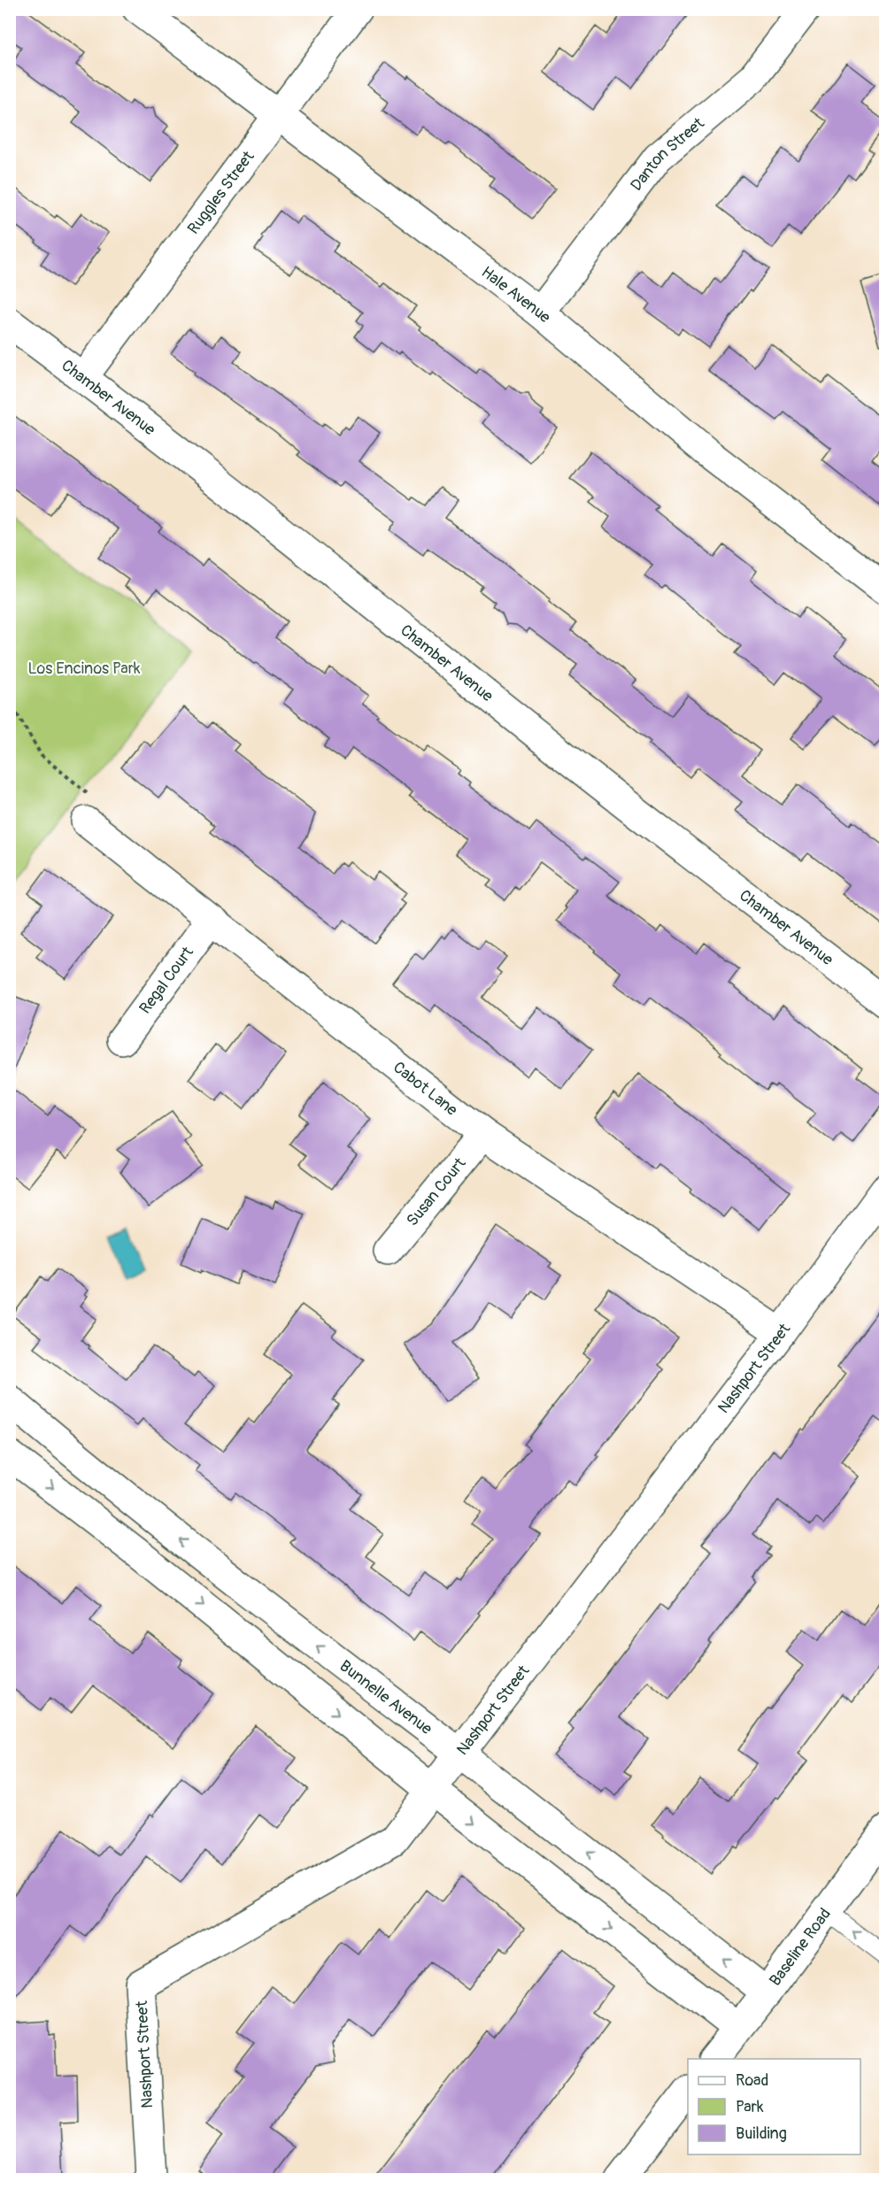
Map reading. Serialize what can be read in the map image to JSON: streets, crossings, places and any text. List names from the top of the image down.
{
  "streets": {
    "street": [
      "Danton Street",
      "Ruggles Street",
      "Hale Avenue",
      "Chamber Avenue",
      "Regal Court",
      "Cabot Lane",
      "Susan Court",
      "Nashport Street",
      "Bunnelle Avenue",
      "Baseline Road"
    ]
  },
  "crossings": [
    ["Danton Street", "Hale Avenue"],
    ["Ruggles Street", "Hale Avenue"],
    ["Ruggles Street", "Chamber Avenue"],
    ["Regal Court", "Cabot Lane"],
    ["Cabot Lane", "Susan Court"],
    ["Cabot Lane", "Nashport Street"],
    ["Nashport Street", "Bunnelle Avenue"],
    ["Bunnelle Avenue", "Baseline Road"]
  ],
  "parks": ["Los Encinos Park"],
  "legend": ["Road", "Park", "Building"]
}
